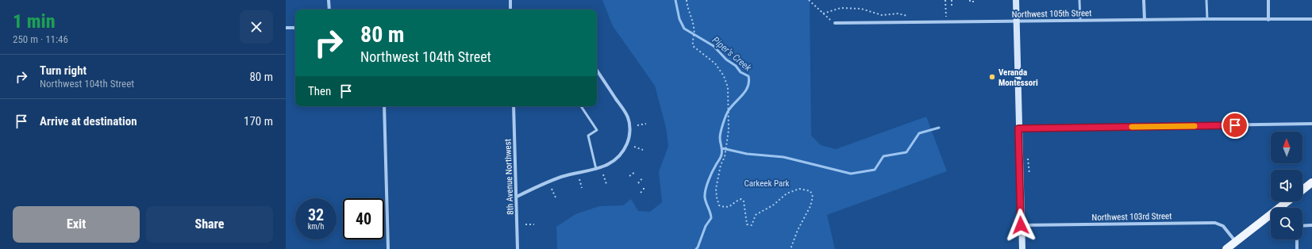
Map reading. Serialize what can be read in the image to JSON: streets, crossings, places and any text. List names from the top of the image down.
{
  "streets": {
    "street": ["Northwest 105th Street", "8th Avenue Northwest", "Northwest 103rd Street"]
  },
  "water": ["Piper's Creek"],
  "parks": ["Carkeek Park"],
  "places": ["Veranda Montessori"],
  "north": "top",
  "page": {
    "heading": ["1 min", "250 m · 11:46"],
    "turn": ["80 m", "Northwest 104th Street"],
    "list": [
      {
        "name": "Turn right",
        "note": "Northwest 104th Street",
        "value": "80 m"
      },
      {
        "name": "Arrive at destination",
        "value": "170 m"
      }
    ],
    "then": "Then",
    "speed": "32 km/h",
    "limit": "40",
    "buttons": ["Exit", "Share"]
  }
}
